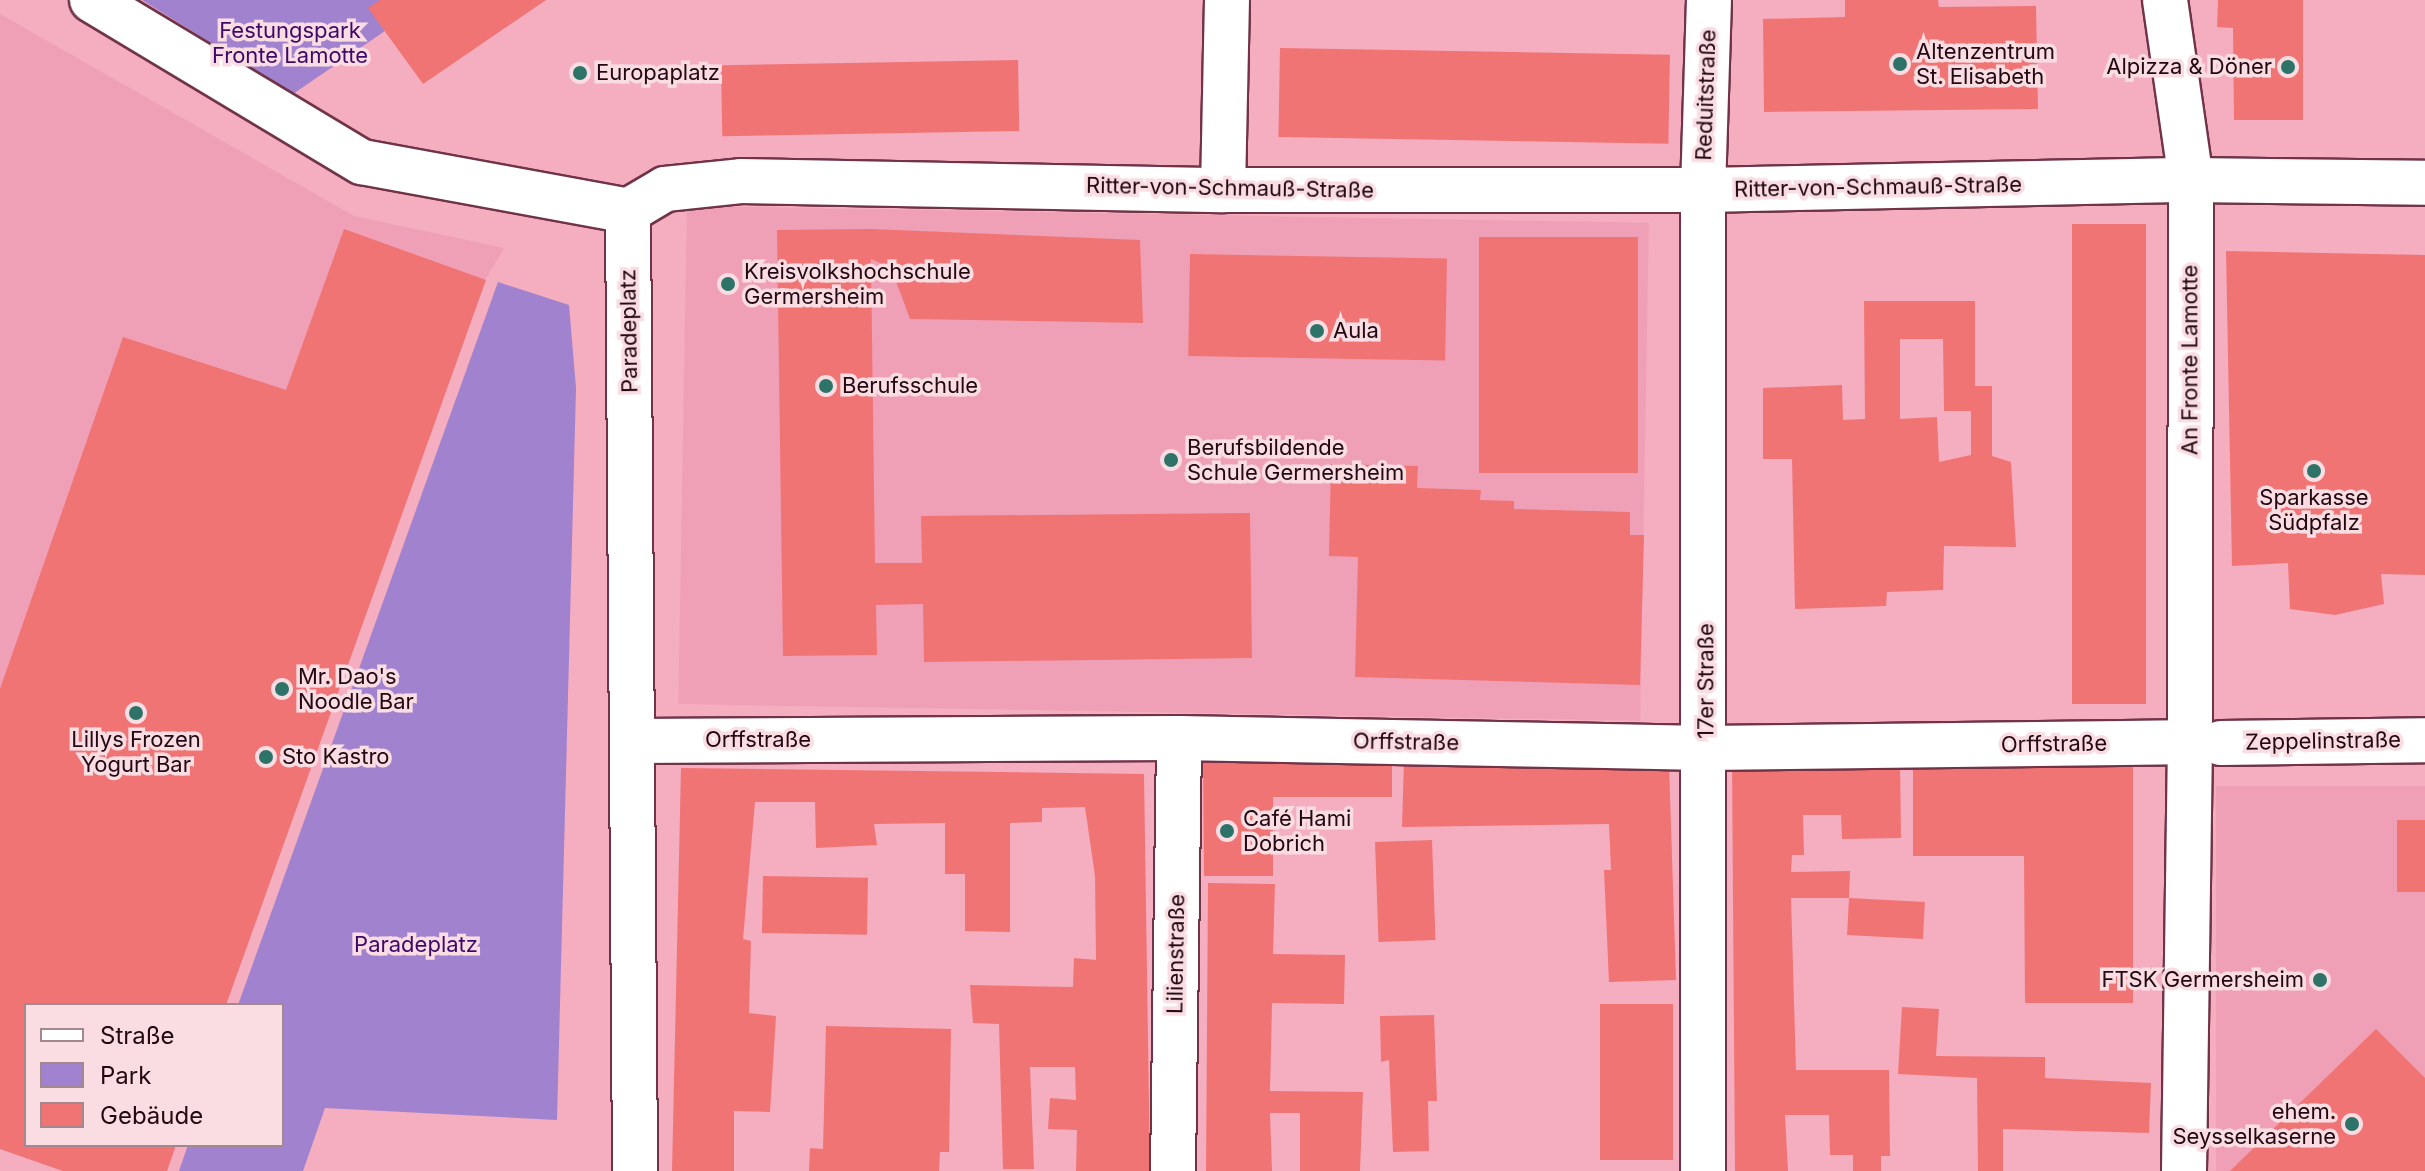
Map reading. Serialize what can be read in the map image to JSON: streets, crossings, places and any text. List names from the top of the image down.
{
  "streets": {
    "street": [
      "Reduitstraße",
      "Ritter-von-Schmauß-Straße",
      "Paradeplatz",
      "An Fronte Lamotte",
      "17er Straße",
      "Orffstraße",
      "Zeppelinstraße",
      "Lilienstraße"
    ]
  },
  "crossings": [
    ["Reduitstraße", "Ritter-von-Schmauß-Straße"],
    ["Reduitstraße", "17er Straße"],
    ["Ritter-von-Schmauß-Straße", "Paradeplatz"],
    ["Ritter-von-Schmauß-Straße", "An Fronte Lamotte"],
    ["Ritter-von-Schmauß-Straße", "17er Straße"],
    ["Paradeplatz", "Orffstraße"],
    ["An Fronte Lamotte", "Orffstraße"],
    ["An Fronte Lamotte", "Zeppelinstraße"],
    ["17er Straße", "Orffstraße"],
    ["Orffstraße", "Zeppelinstraße"],
    ["Orffstraße", "Lilienstraße"]
  ],
  "parks": ["Festungspark Fronte Lamotte", "Paradeplatz"],
  "places": [
    "Altenzentrum St. Elisabeth",
    "Alpizza & Döner",
    "Europaplatz",
    "Kreisvolkshochschule Germersheim",
    "Aula",
    "Berufsschule",
    "Berufsbildende Schule Germersheim",
    "Sparkasse Südpfalz",
    "Mr. Dao's Noodle Bar",
    "Lillys Frozen Yogurt Bar",
    "Sto Kastro",
    "Café Hami Dobrich",
    "FTSK Germersheim",
    "ehem. Seysselkaserne"
  ],
  "legend": ["Straße", "Park", "Gebäude"]
}
